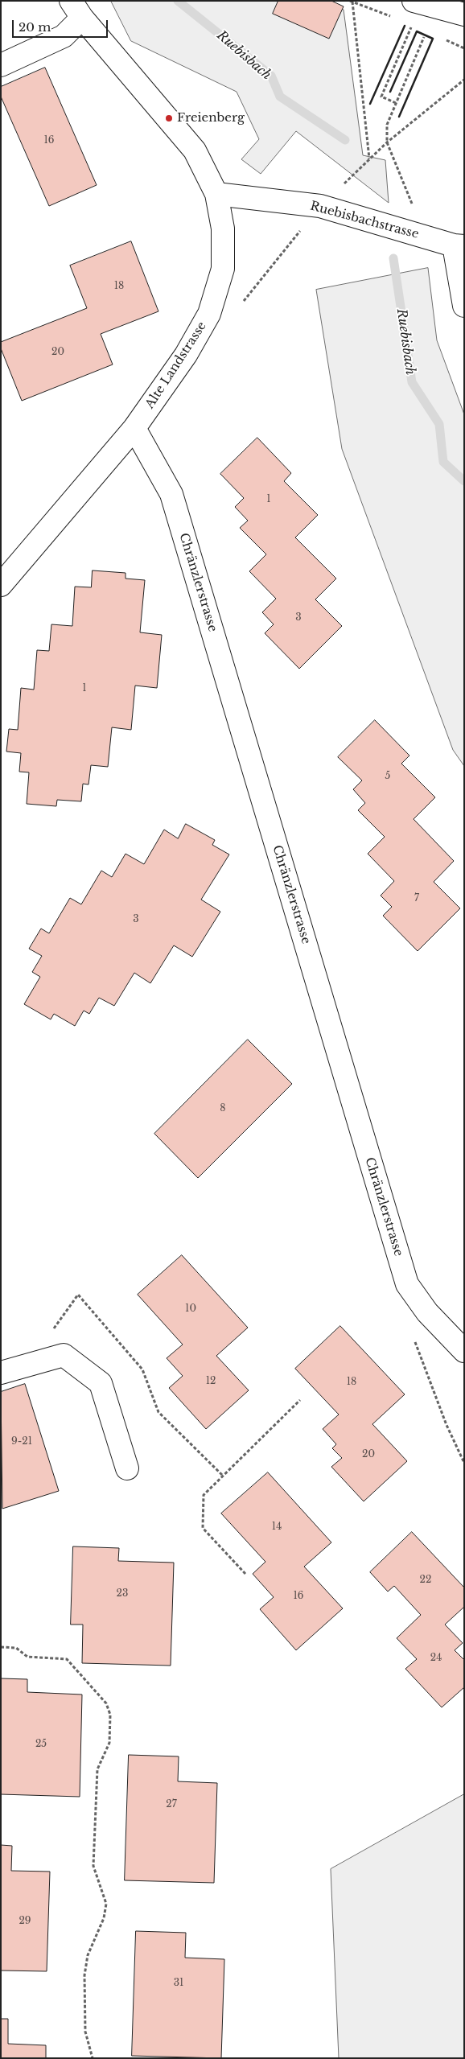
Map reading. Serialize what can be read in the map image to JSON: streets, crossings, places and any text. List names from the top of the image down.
{
  "streets": {
    "street": ["Ruebisbachstrasse", "Alte Landstrasse", "Chränzlerstrasse"]
  },
  "crossings": [
    ["Ruebisbachstrasse", "Alte Landstrasse"],
    ["Alte Landstrasse", "Chränzlerstrasse"]
  ],
  "water": ["Ruebisbach"],
  "places": ["Freienberg"],
  "house_numbers": [
    "16",
    "18",
    "20",
    "1",
    "3",
    "1",
    "5",
    "7",
    "3",
    "8",
    "10",
    "12",
    "18",
    "9-21",
    "20",
    "14",
    "22",
    "23",
    "16",
    "24",
    "25",
    "27",
    "29",
    "31"
  ],
  "scale_bar": "20 m"
}
